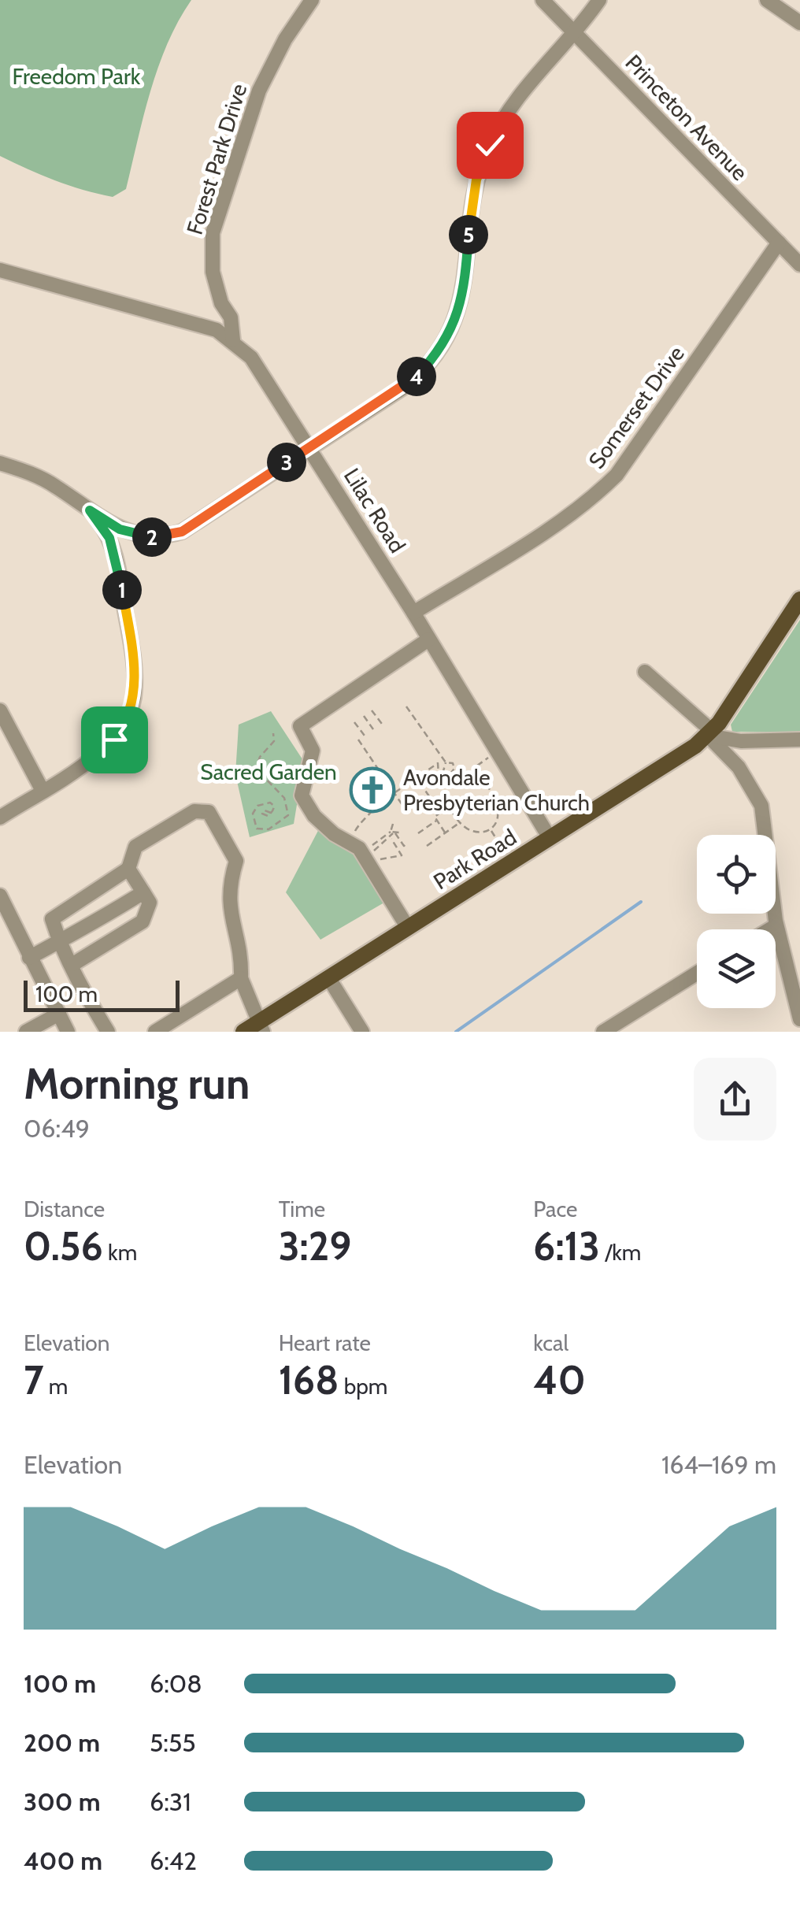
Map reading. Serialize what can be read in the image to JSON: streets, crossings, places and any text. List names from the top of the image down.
{
  "streets": {
    "main road": ["Park Road"],
    "street": [
      "Princeton Avenue",
      "Forest Park Drive",
      "Somerset Drive",
      "Lilac Road"
    ]
  },
  "crossings": [
    ["Princeton Avenue", "Somerset Drive"],
    ["Forest Park Drive", "Lilac Road"],
    ["Somerset Drive", "Lilac Road"],
    ["Lilac Road", "Park Road"]
  ],
  "parks": ["Freedom Park", "Sacred Garden"],
  "places": {
    "church": ["Avondale Presbyterian Church"]
  },
  "scale_bar": "100 m",
  "page": {
    "pins": [
      "5",
      "4",
      "3",
      "2",
      "1"
    ],
    "scale": "100 m",
    "heading": ["Morning run", "06:49"],
    "stats": [
      ["Distance", "0.56 km"],
      ["Time", "3:29"],
      ["Pace", "6:13 /km"],
      ["Elevation", "7 m"],
      ["Heart rate", "168 bpm"],
      ["kcal", "40"]
    ],
    "chart": ["Elevation", "164–169 m"],
    "list": [
      {
        "name": "100 m",
        "note": "6:08"
      },
      {
        "name": "200 m",
        "note": "5:55"
      },
      {
        "name": "300 m",
        "note": "6:31"
      },
      {
        "name": "400 m",
        "note": "6:42"
      }
    ]
  }
}
